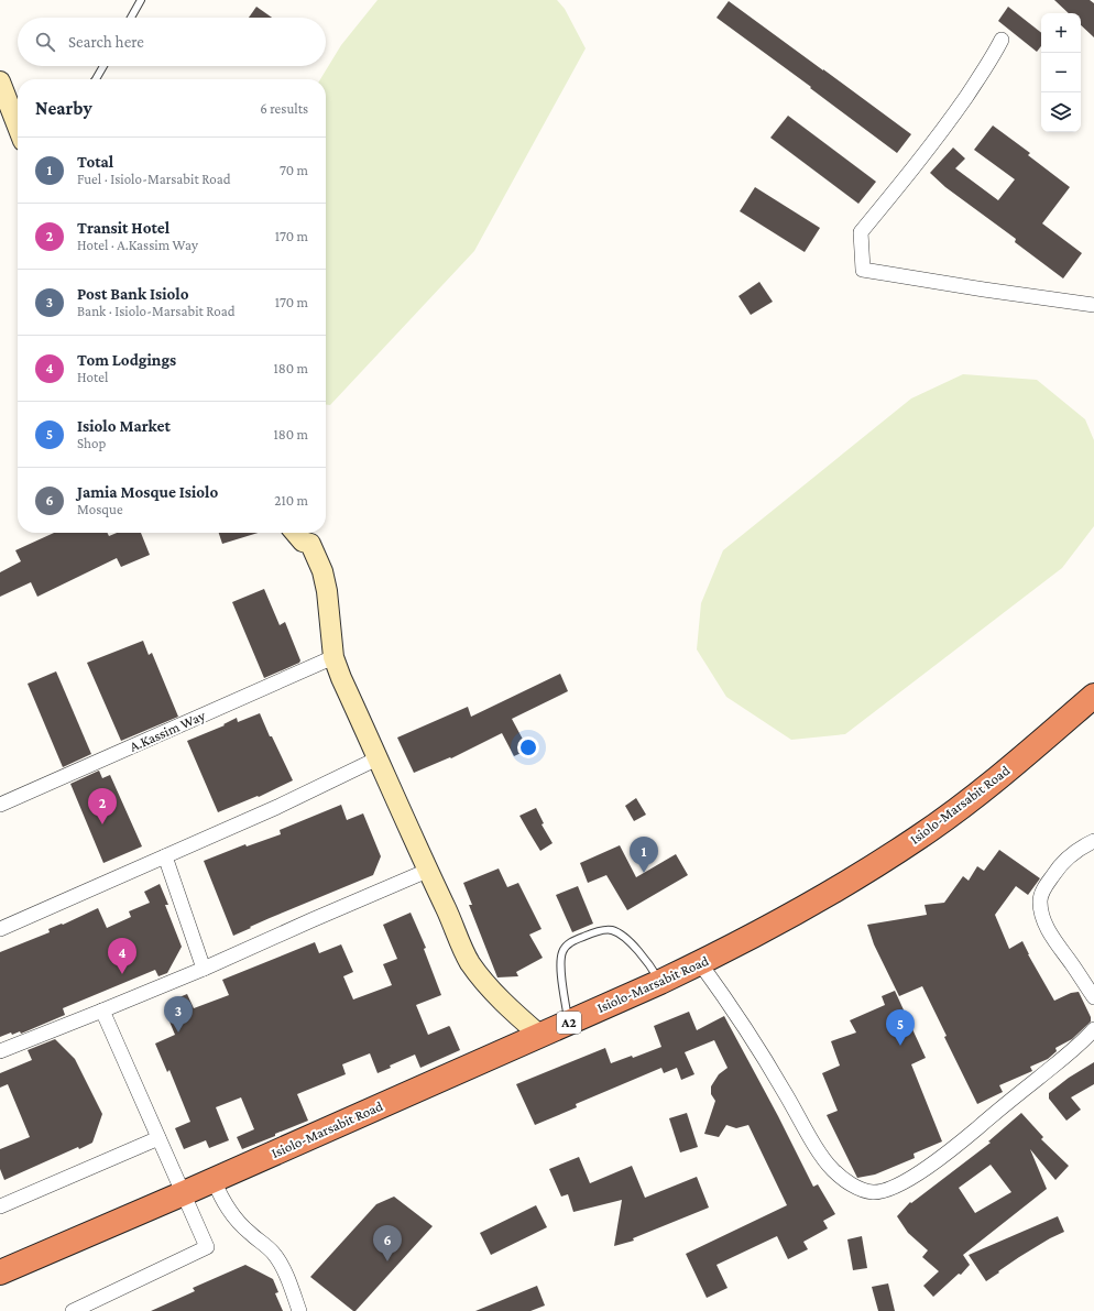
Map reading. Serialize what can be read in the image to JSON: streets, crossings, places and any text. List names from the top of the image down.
{
  "streets": {
    "highway": ["Isiolo-Marsabit Road", "A2"],
    "street": ["A.Kassim Way"]
  },
  "page": {
    "map_buttons": ["+", "−"],
    "search": "Search here",
    "heading": ["Nearby", "6 results"],
    "list": [
      {
        "mark": "1",
        "name": "Total",
        "note": "Fuel · Isiolo-Marsabit Road",
        "value": "70 m"
      },
      {
        "mark": "2",
        "name": "Transit Hotel",
        "note": "Hotel · A.Kassim Way",
        "value": "170 m"
      },
      {
        "mark": "3",
        "name": "Post Bank Isiolo",
        "note": "Bank · Isiolo-Marsabit Road",
        "value": "170 m"
      },
      {
        "mark": "4",
        "name": "Tom Lodgings",
        "note": "Hotel",
        "value": "180 m"
      },
      {
        "mark": "5",
        "name": "Isiolo Market",
        "note": "Shop",
        "value": "180 m"
      },
      {
        "mark": "6",
        "name": "Jamia Mosque Isiolo",
        "note": "Mosque",
        "value": "210 m"
      }
    ],
    "pins": [
      "2",
      "1",
      "4",
      "3",
      "5",
      "6"
    ]
  }
}
